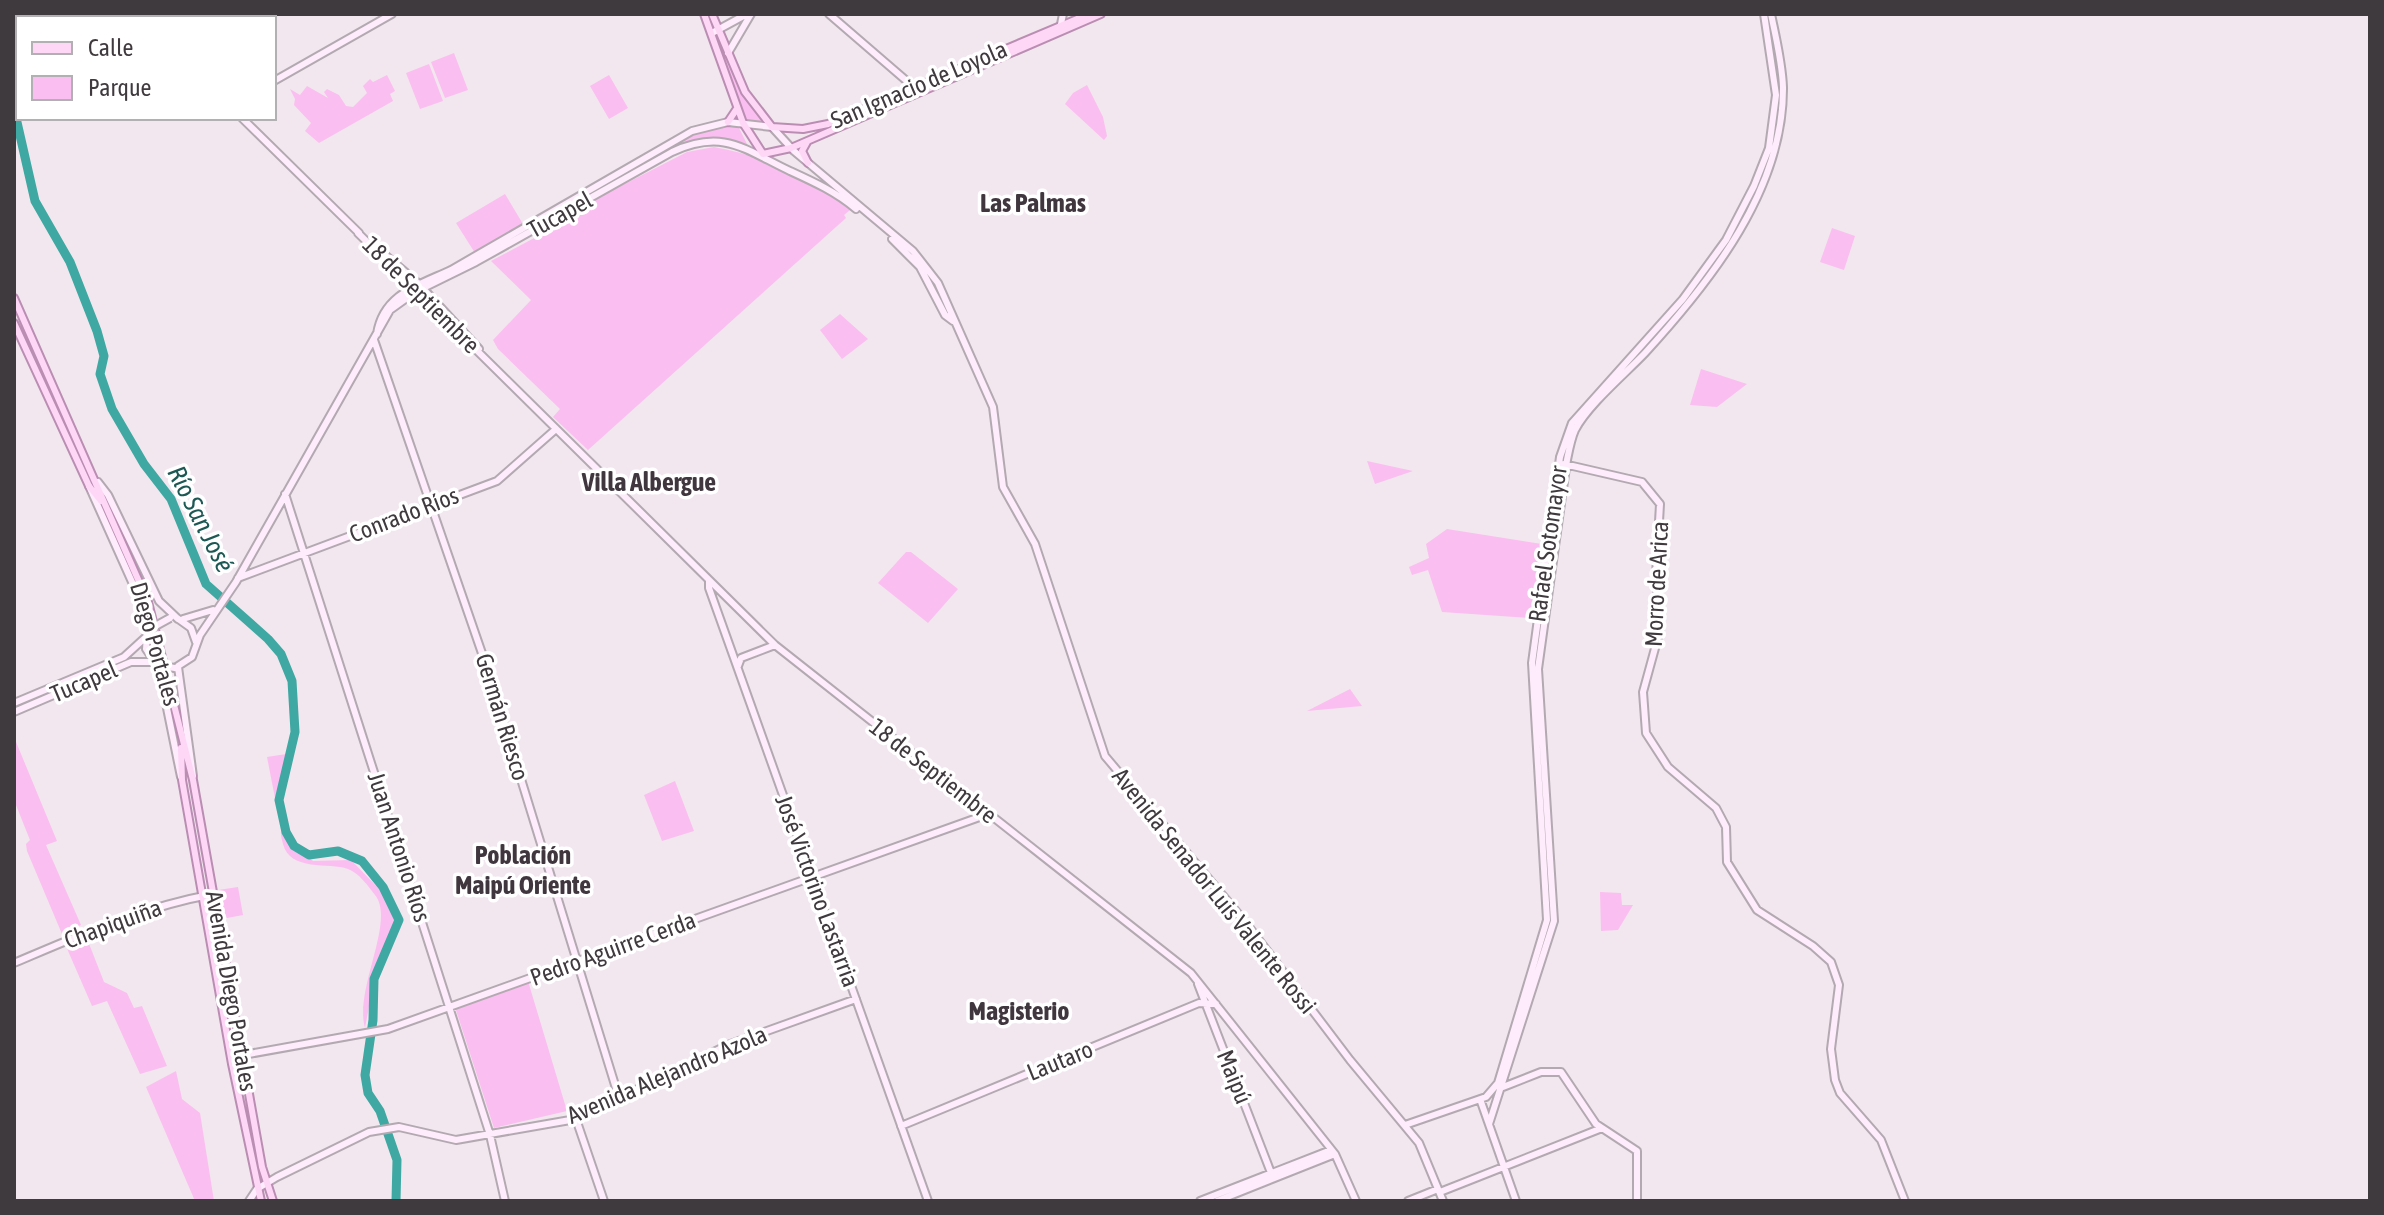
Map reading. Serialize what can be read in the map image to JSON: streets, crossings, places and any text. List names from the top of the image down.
{
  "streets": {
    "main road": [
      "San Ignacio de Loyola",
      "Tucapel",
      "18 de Septiembre",
      "Conrado Ríos",
      "Rafael Sotomayor",
      "Morro de Arica",
      "Diego Portales",
      "Germán Riesco",
      "Juan Antonio Ríos",
      "José Victorino Lastarria",
      "Avenida Senador Luis Valente Rossi",
      "Chapiquiña",
      "Pedro Aguirre Cerda",
      "Avenida Diego Portales",
      "Lautaro",
      "Avenida Alejandro Azola",
      "Maipú"
    ]
  },
  "crossings": [
    ["San Ignacio de Loyola", "Tucapel"],
    ["San Ignacio de Loyola", "Avenida Senador Luis Valente Rossi"],
    ["Tucapel", "18 de Septiembre"],
    ["Tucapel", "Conrado Ríos"],
    ["Tucapel", "Diego Portales"],
    ["Tucapel", "Germán Riesco"],
    ["Tucapel", "Juan Antonio Ríos"],
    ["Tucapel", "Avenida Senador Luis Valente Rossi"],
    ["18 de Septiembre", "Conrado Ríos"],
    ["18 de Septiembre", "José Victorino Lastarria"],
    ["18 de Septiembre", "Pedro Aguirre Cerda"],
    ["18 de Septiembre", "Maipú"],
    ["Conrado Ríos", "Germán Riesco"],
    ["Conrado Ríos", "Juan Antonio Ríos"],
    ["Rafael Sotomayor", "Morro de Arica"],
    ["Diego Portales", "Avenida Diego Portales"],
    ["Germán Riesco", "Pedro Aguirre Cerda"],
    ["Germán Riesco", "Avenida Alejandro Azola"],
    ["Juan Antonio Ríos", "Pedro Aguirre Cerda"],
    ["Juan Antonio Ríos", "Avenida Alejandro Azola"],
    ["José Victorino Lastarria", "Pedro Aguirre Cerda"],
    ["José Victorino Lastarria", "Lautaro"],
    ["José Victorino Lastarria", "Avenida Alejandro Azola"],
    ["Chapiquiña", "Avenida Diego Portales"],
    ["Pedro Aguirre Cerda", "Avenida Diego Portales"],
    ["Avenida Diego Portales", "Avenida Alejandro Azola"],
    ["Lautaro", "Maipú"]
  ],
  "districts": [
    "Las Palmas",
    "Villa Albergue",
    "Población Maipú Oriente",
    "Magisterio"
  ],
  "water": ["Río San José"],
  "legend": ["Calle", "Parque"]
}
